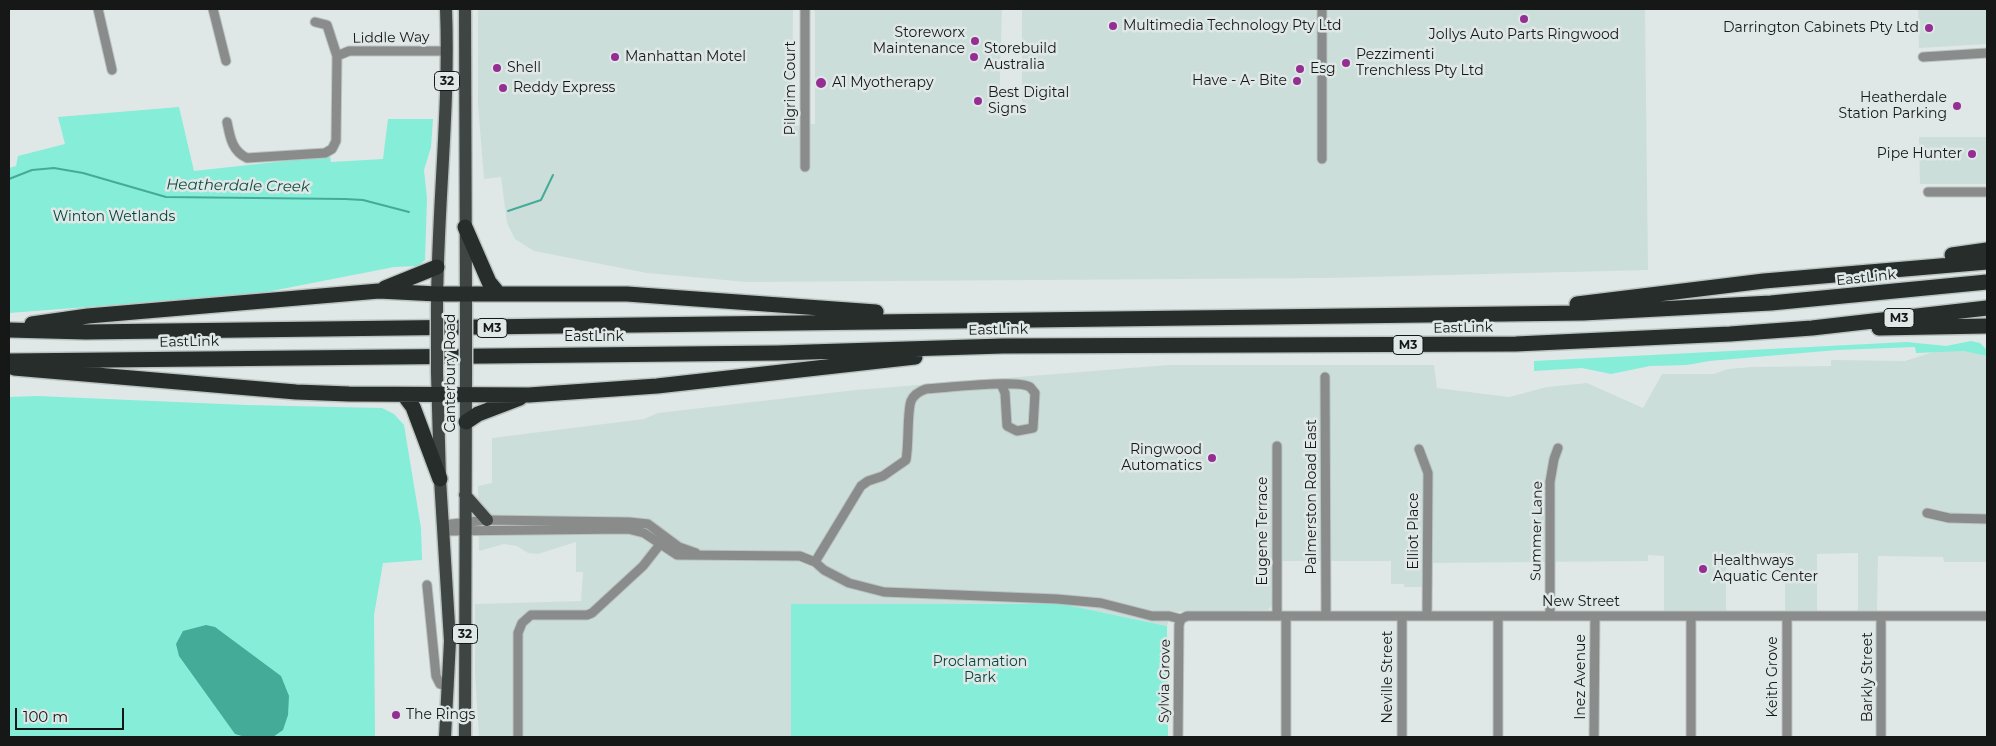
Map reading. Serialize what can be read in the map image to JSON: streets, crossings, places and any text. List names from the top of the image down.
{
  "streets": {
    "highway": ["EastLink", "M3"],
    "main road": ["32", "Canterbury Road"],
    "street": [
      "Liddle Way",
      "Pilgrim Court",
      "Palmerston Road East",
      "Eugene Terrace",
      "Elliot Place",
      "Summer Lane",
      "New Street",
      "Neville Street",
      "Inez Avenue",
      "Keith Grove",
      "Barkly Street",
      "Sylvia Grove"
    ]
  },
  "crossings": [
    ["Liddle Way", "Canterbury Road"],
    ["Palmerston Road East", "New Street"],
    ["Eugene Terrace", "New Street"],
    ["Elliot Place", "New Street"],
    ["Summer Lane", "New Street"],
    ["New Street", "Neville Street"],
    ["New Street", "Inez Avenue"],
    ["New Street", "Keith Grove"],
    ["New Street", "Barkly Street"],
    ["New Street", "Sylvia Grove"]
  ],
  "water": ["Heatherdale Creek"],
  "parks": ["Winton Wetlands", "Proclamation Park"],
  "places": [
    "Jollys Auto Parts Ringwood",
    "Multimedia Technology Pty Ltd",
    "Darrington Cabinets Pty Ltd",
    "Storeworx Maintenance",
    "Manhattan Motel",
    "Storebuild Australia",
    "Pezzimenti Trenchless Pty Ltd",
    "Shell",
    "Esg",
    "Have - A- Bite",
    "A1 Myotherapy",
    "Reddy Express",
    "Best Digital Signs",
    "Heatherdale Station Parking",
    "Pipe Hunter",
    "Ringwood Automatics",
    "Healthways Aquatic Center",
    "The Rings"
  ],
  "scale_bar": "100 m"
}
